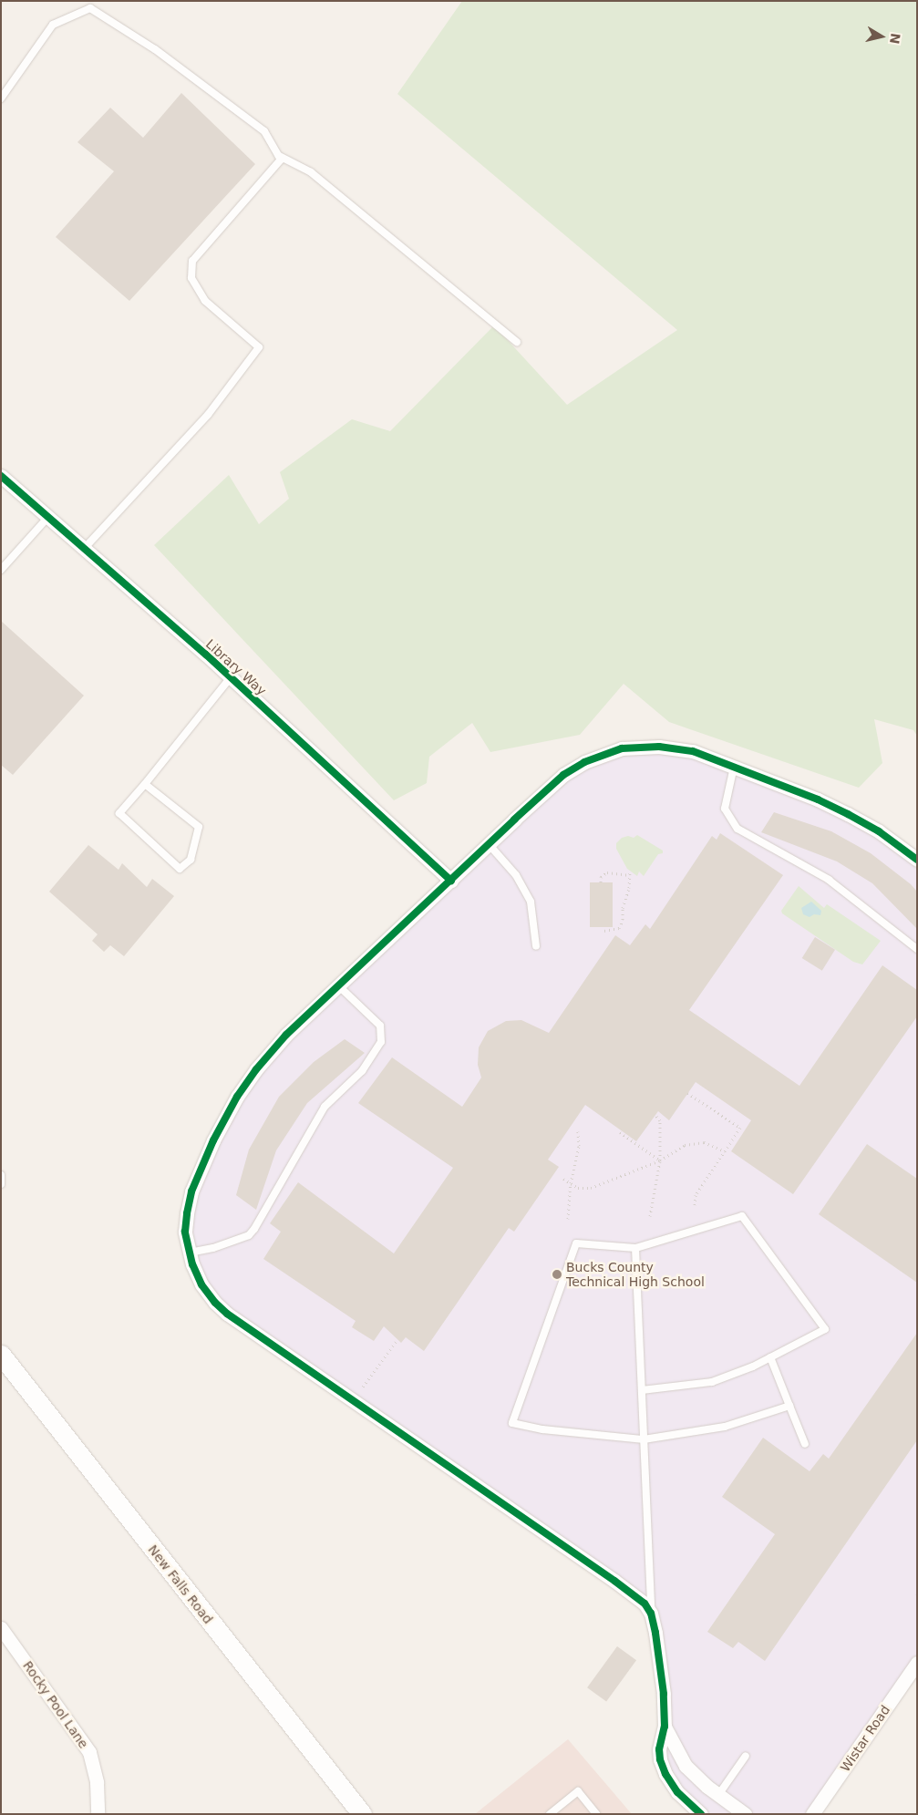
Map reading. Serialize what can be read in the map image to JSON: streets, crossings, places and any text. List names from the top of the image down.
{
  "streets": {
    "main road": ["New Falls Road"],
    "street": ["Library Way", "Rocky Pool Lane", "Wistar Road"]
  },
  "places": ["Bucks County Technical High School"],
  "north": "right"
}
